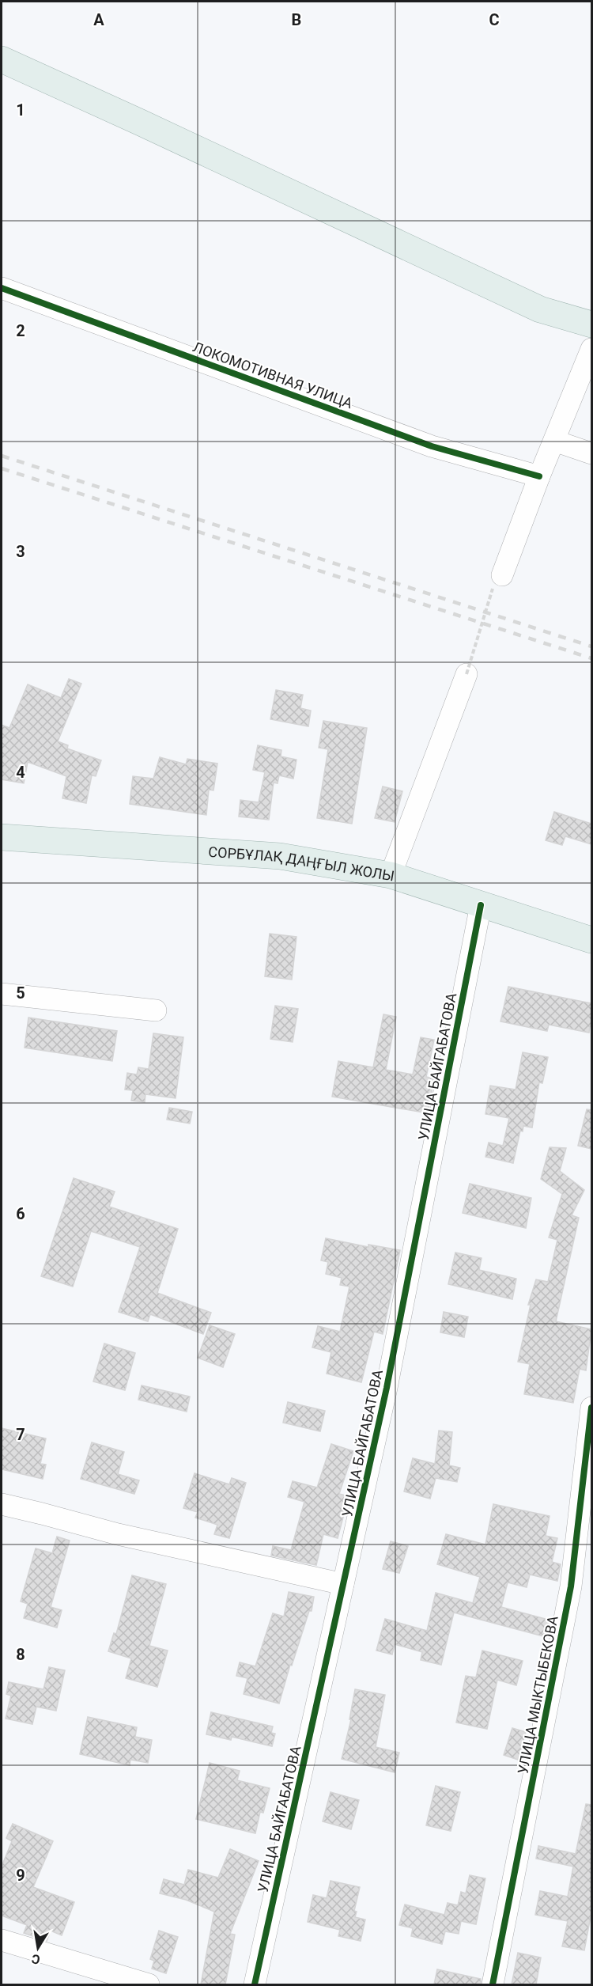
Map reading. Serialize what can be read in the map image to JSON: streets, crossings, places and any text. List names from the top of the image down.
{
  "streets": {
    "main road": ["СОРБҰЛАҚ ДАҢҒЫЛ ЖОЛЫ"],
    "street": ["ЛОКОМОТИВНАЯ УЛИЦА", "УЛИЦА БАЙГАБАТОВА", "УЛИЦА МЫКТЫБЕКОВА"]
  },
  "crossings": [
    ["СОРБҰЛАҚ ДАҢҒЫЛ ЖОЛЫ", "УЛИЦА БАЙГАБАТОВА"]
  ],
  "north": "bottom",
  "grid": {
    "columns": ["A", "B", "C"],
    "rows": [
      "1",
      "2",
      "3",
      "4",
      "5",
      "6",
      "7",
      "8",
      "9"
    ]
  }
}
